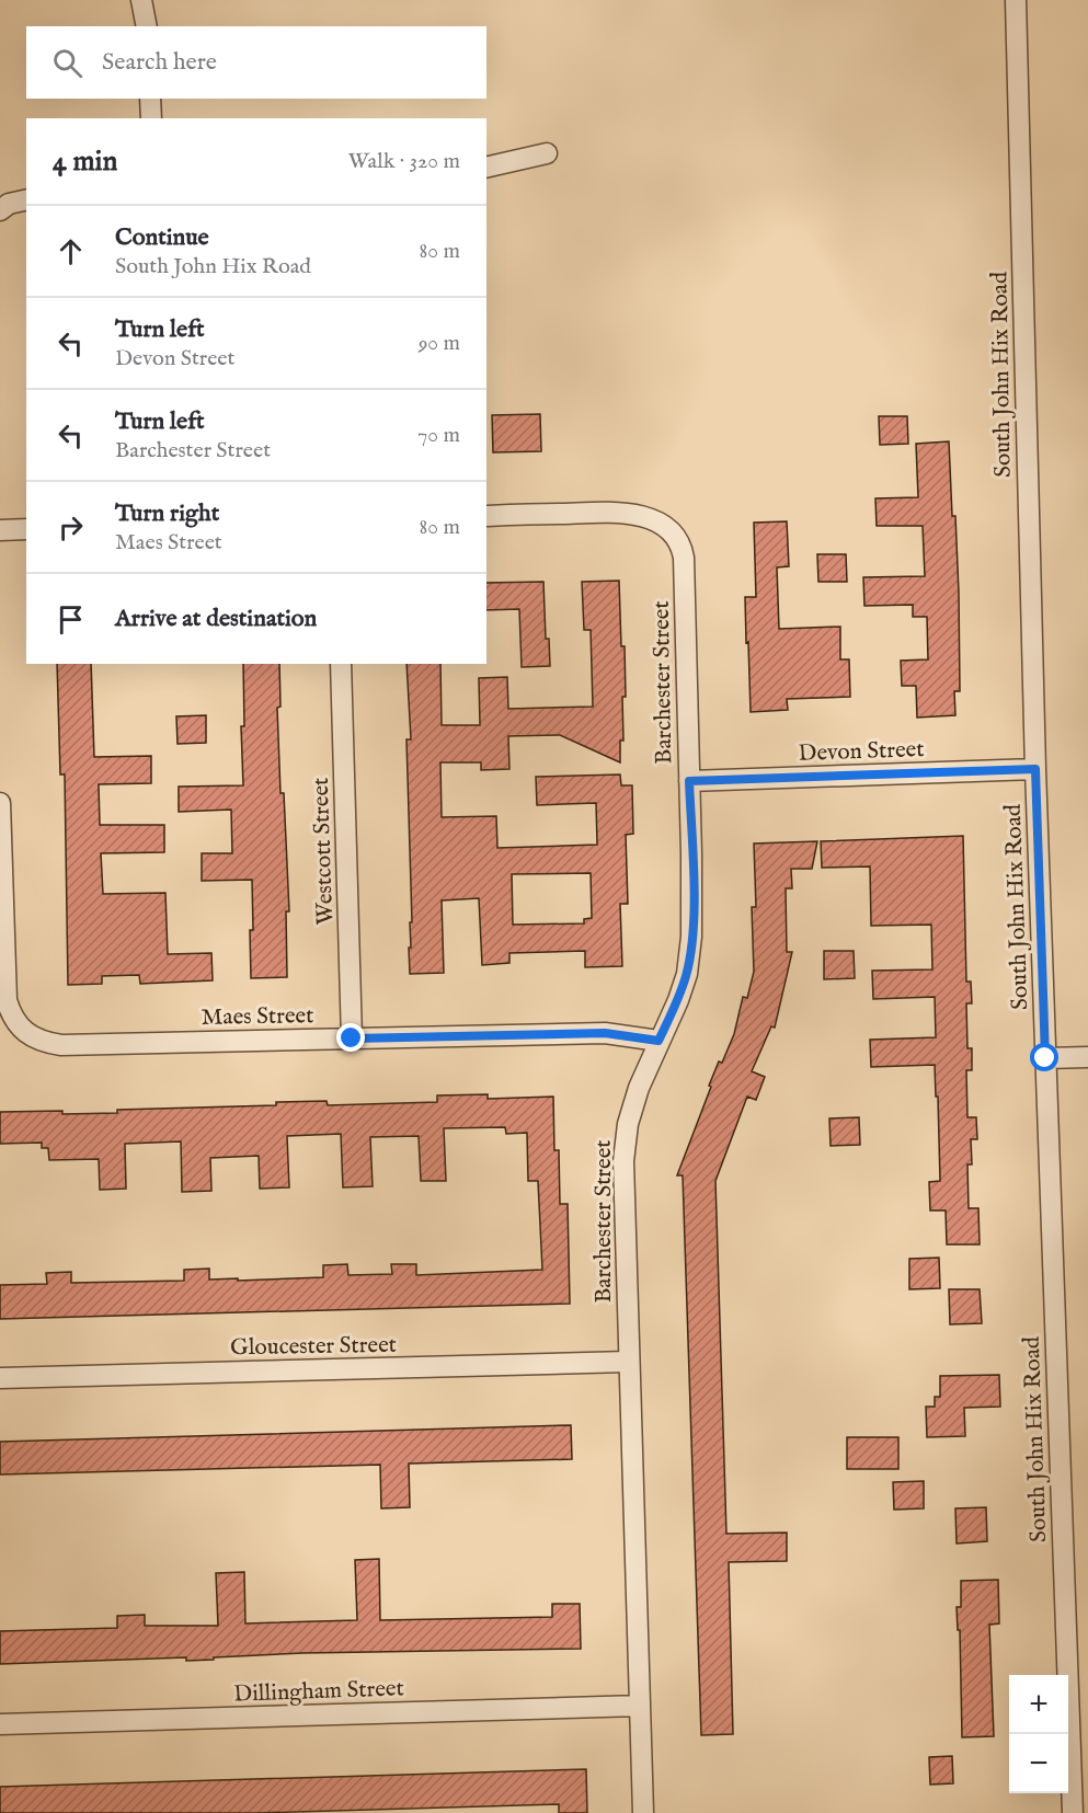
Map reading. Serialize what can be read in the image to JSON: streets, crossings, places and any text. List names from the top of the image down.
{
  "streets": {
    "street": [
      "South John Hix Road",
      "Barchester Street",
      "Devon Street",
      "Westcott Street",
      "Maes Street",
      "Gloucester Street",
      "Dillingham Street"
    ]
  },
  "crossings": [
    ["South John Hix Road", "Devon Street"],
    ["Barchester Street", "Devon Street"],
    ["Barchester Street", "Maes Street"],
    ["Barchester Street", "Gloucester Street"],
    ["Barchester Street", "Dillingham Street"],
    ["Westcott Street", "Maes Street"]
  ],
  "page": {
    "search": "Search here",
    "heading": ["4 min", "Walk · 320 m"],
    "list": [
      ["Continue", "South John Hix Road", "80 m"],
      ["Turn left", "Devon Street", "90 m"],
      ["Turn left", "Barchester Street", "70 m"],
      ["Turn right", "Maes Street", "80 m"],
      "Arrive at destination"
    ],
    "map_buttons": ["+", "−"]
  }
}
